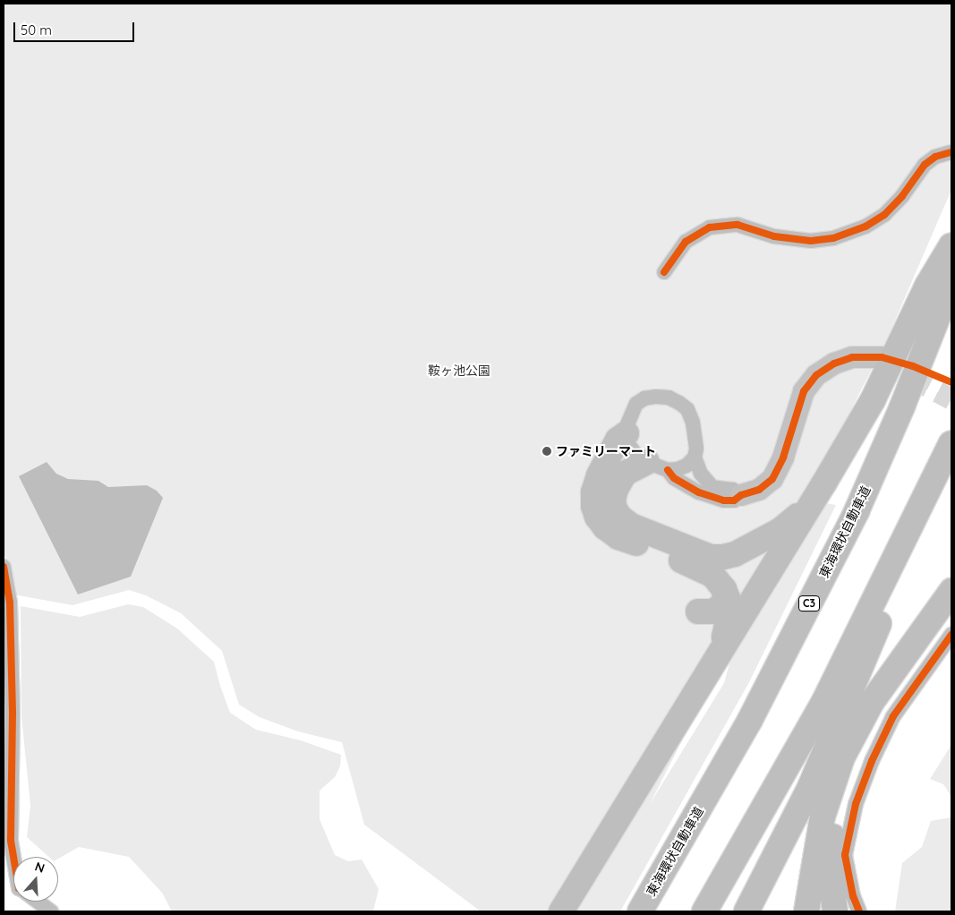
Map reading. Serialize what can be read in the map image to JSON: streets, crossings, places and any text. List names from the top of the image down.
{
  "streets": {
    "highway": ["東海環状自動車道", "C3"]
  },
  "parks": ["鞍ヶ池公園"],
  "places": ["ファミリーマート"],
  "scale_bar": "50 m",
  "north": "top"
}
